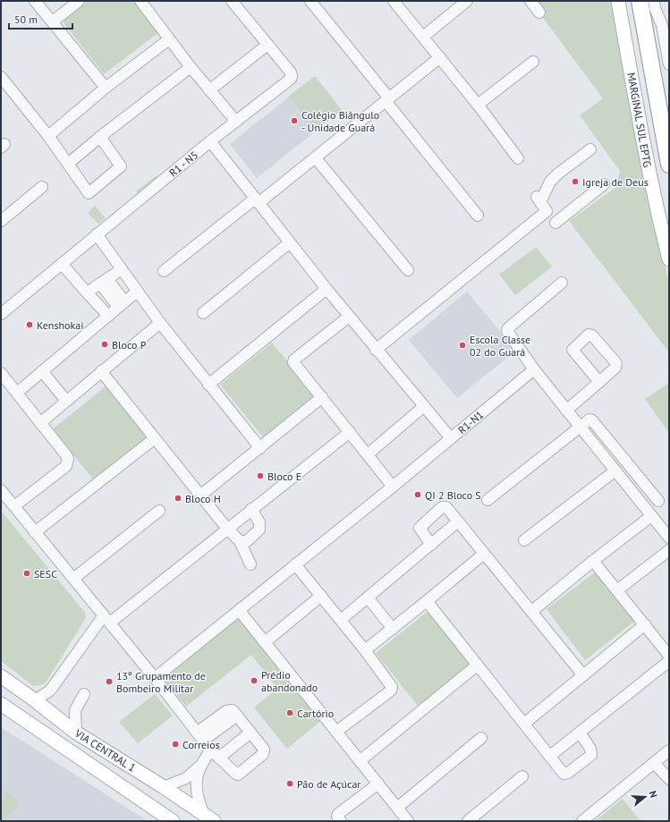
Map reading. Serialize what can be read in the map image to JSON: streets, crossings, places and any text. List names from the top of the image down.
{
  "streets": {
    "main road": ["MARGINAL SUL EPTG", "VIA CENTRAL 1"],
    "street": ["R1 - N5", "R1-N1"]
  },
  "places": [
    "Colégio Biângulo - Unidade Guará",
    "Igreja de Deus",
    "Kenshokai",
    "Bloco P",
    "Escola Classe 02 do Guará",
    "Bloco E",
    "QI 2 Bloco S",
    "Bloco H",
    "SESC",
    "Prédio abandonado",
    "13º Grupamento de Bombeiro Militar",
    "Cartório",
    "Correios",
    "Pão de Açúcar"
  ],
  "scale_bar": "50 m",
  "north": "right"
}
